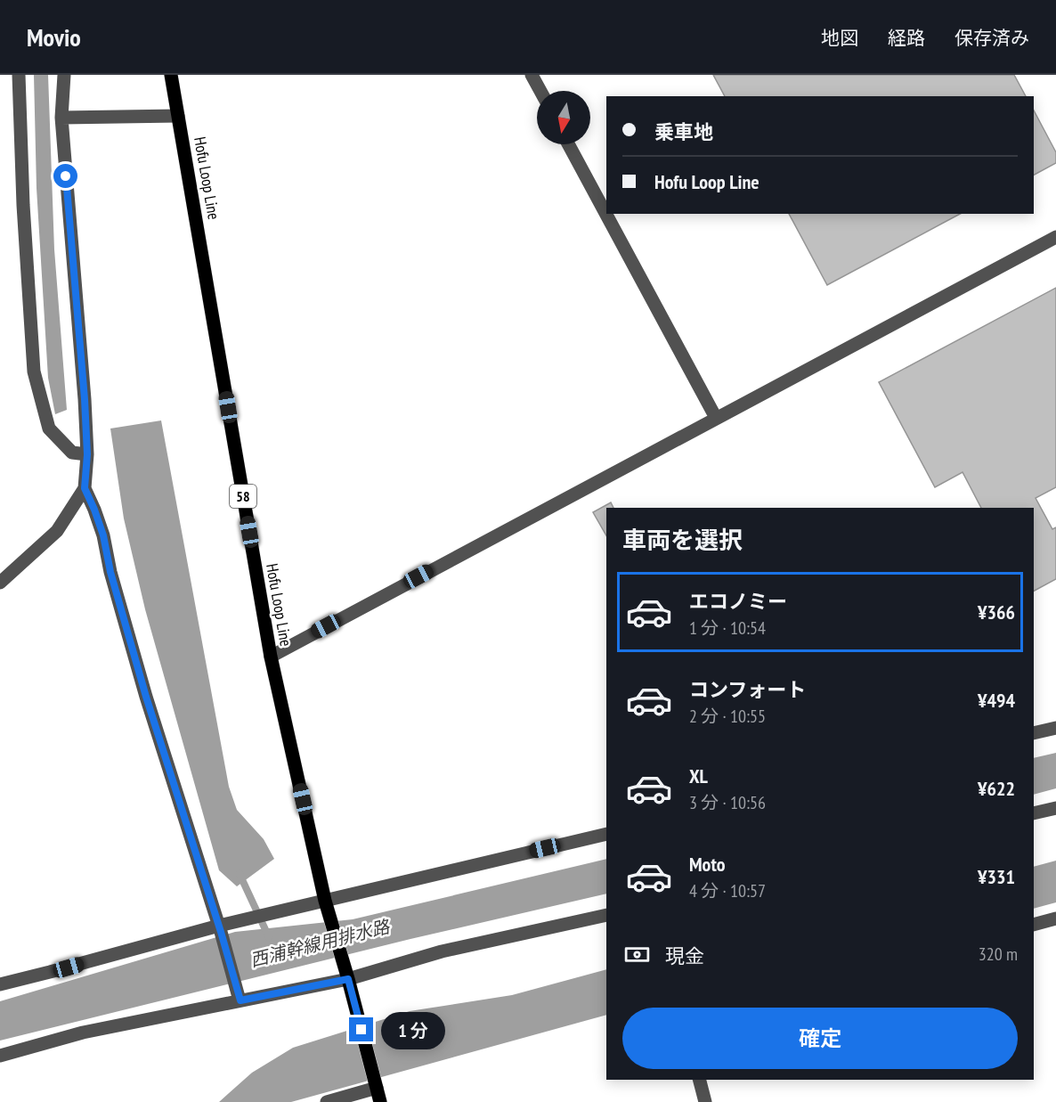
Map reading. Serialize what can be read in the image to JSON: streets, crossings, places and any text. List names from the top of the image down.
{
  "streets": {
    "main road": ["Hofu Loop Line", "58"]
  },
  "water": ["西浦幹線用排水路"],
  "north": "bottom",
  "page": {
    "header": "Movio",
    "nav": ["地図", "経路", "保存済み"],
    "banner": ["乗車地", "Hofu Loop Line"],
    "heading": "車両を選択",
    "list": [
      {
        "name": "エコノミー",
        "note": "1 分 · 10:54",
        "value": "¥366"
      },
      {
        "name": "コンフォート",
        "note": "2 分 · 10:55",
        "value": "¥494"
      },
      {
        "name": "XL",
        "note": "3 分 · 10:56",
        "value": "¥622"
      },
      {
        "name": "Moto",
        "note": "4 分 · 10:57",
        "value": "¥331"
      }
    ],
    "pay": ["現金", "320 m"],
    "buttons": "確定",
    "bubble": "1 分"
  }
}
